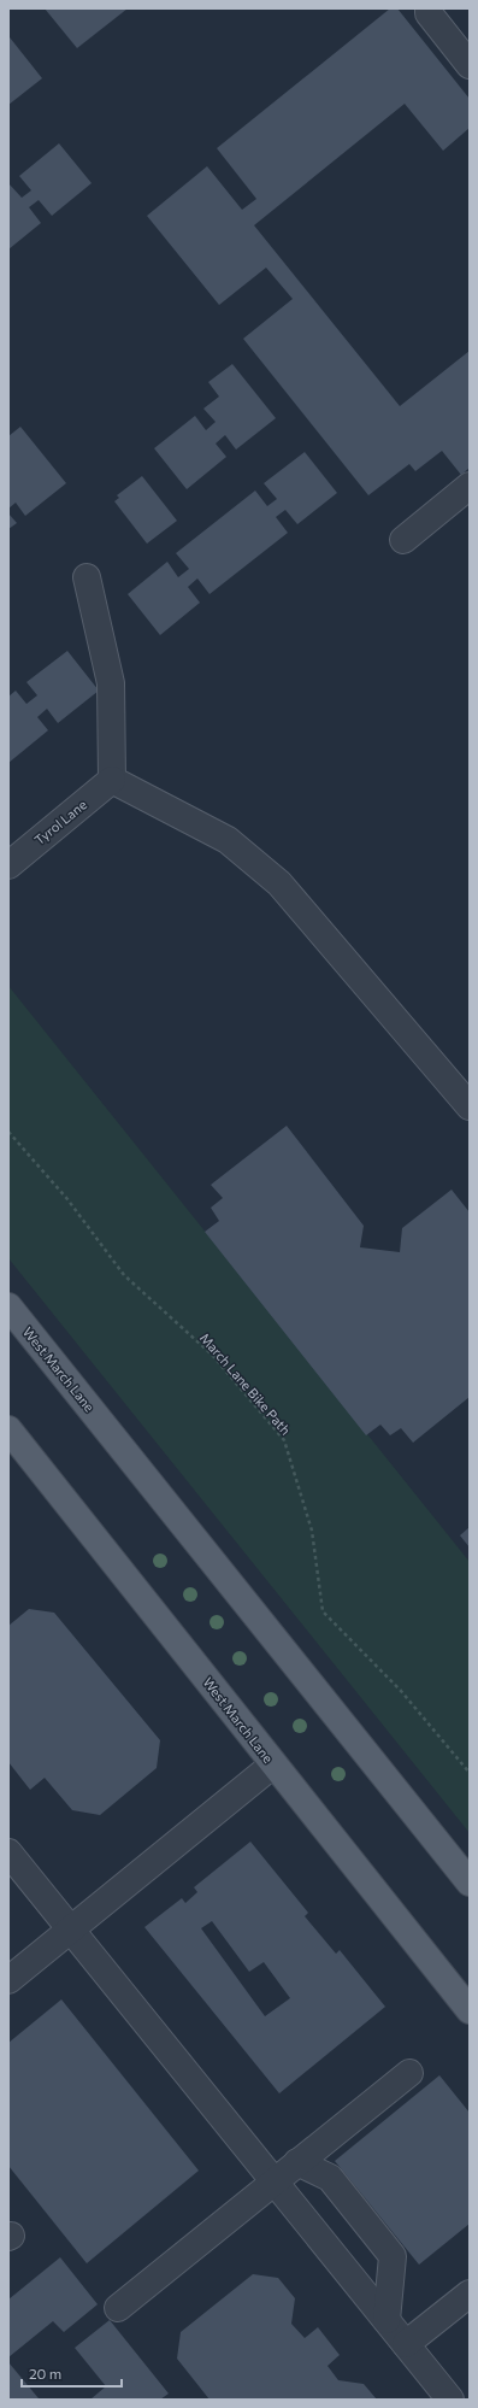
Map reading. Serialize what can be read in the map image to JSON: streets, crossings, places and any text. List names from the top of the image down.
{
  "streets": {
    "main road": ["West March Lane"],
    "street": ["Tyrol Lane"],
    "path": ["March Lane Bike Path"]
  },
  "scale_bar": "20 m"
}
